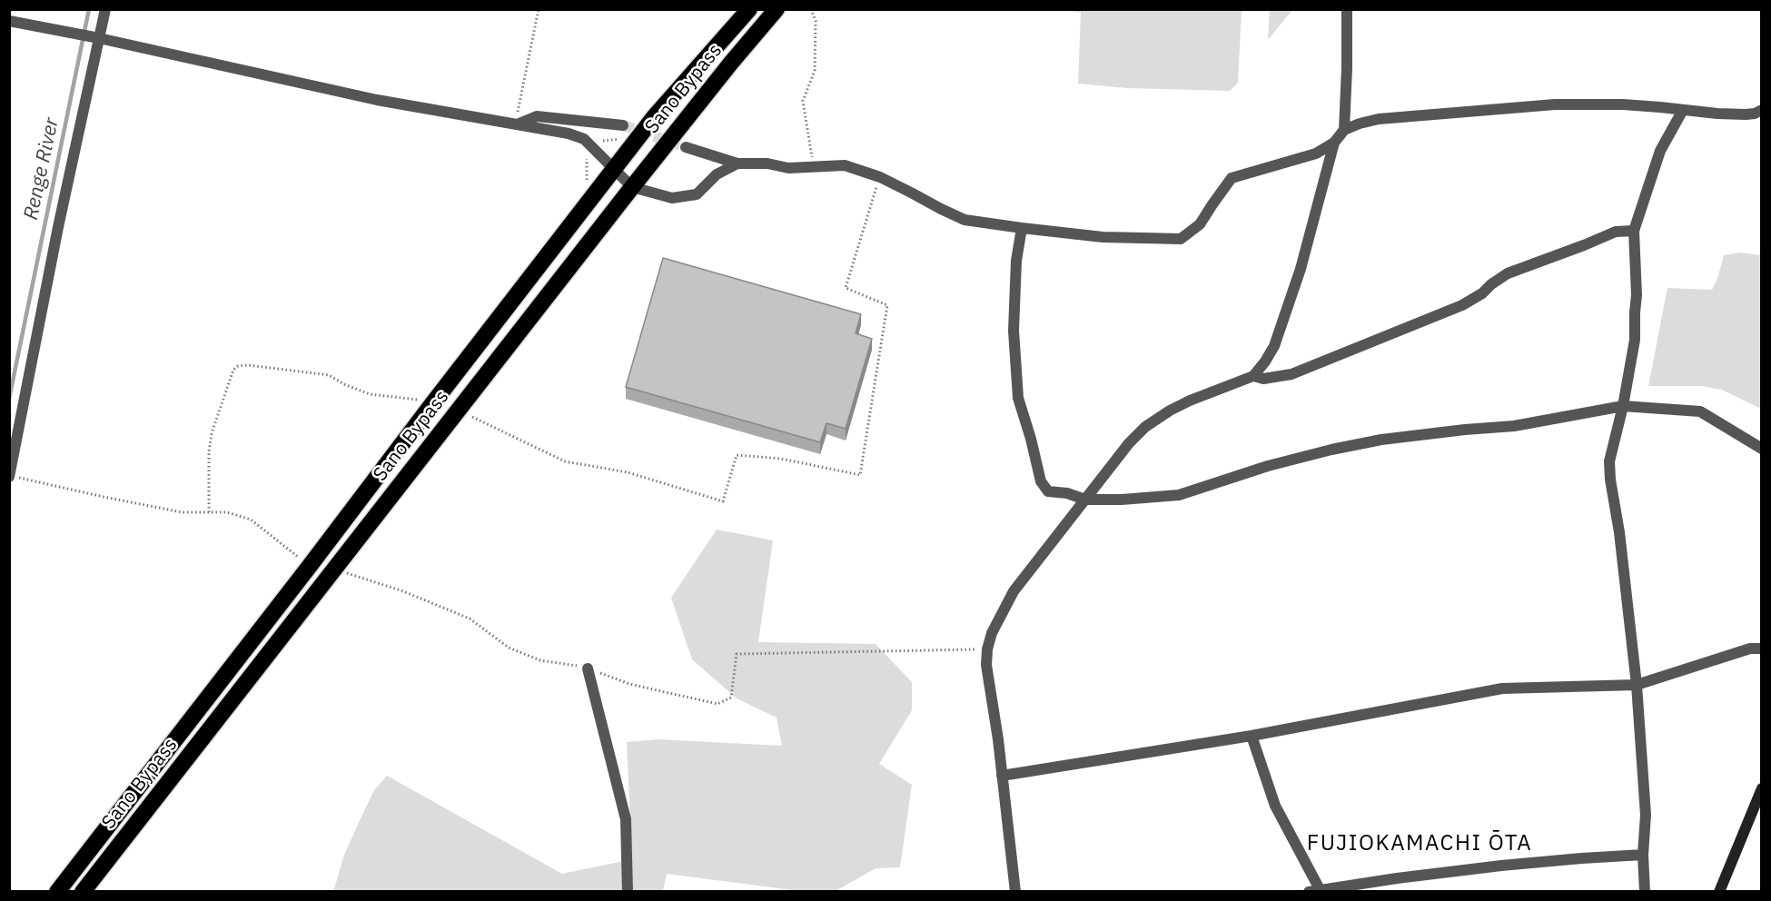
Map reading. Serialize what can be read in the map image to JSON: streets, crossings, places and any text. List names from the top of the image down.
{
  "streets": {
    "highway": ["Sano Bypass"]
  },
  "districts": ["FUJIOKAMACHI ŌTA"],
  "water": ["Renge River"]
}
